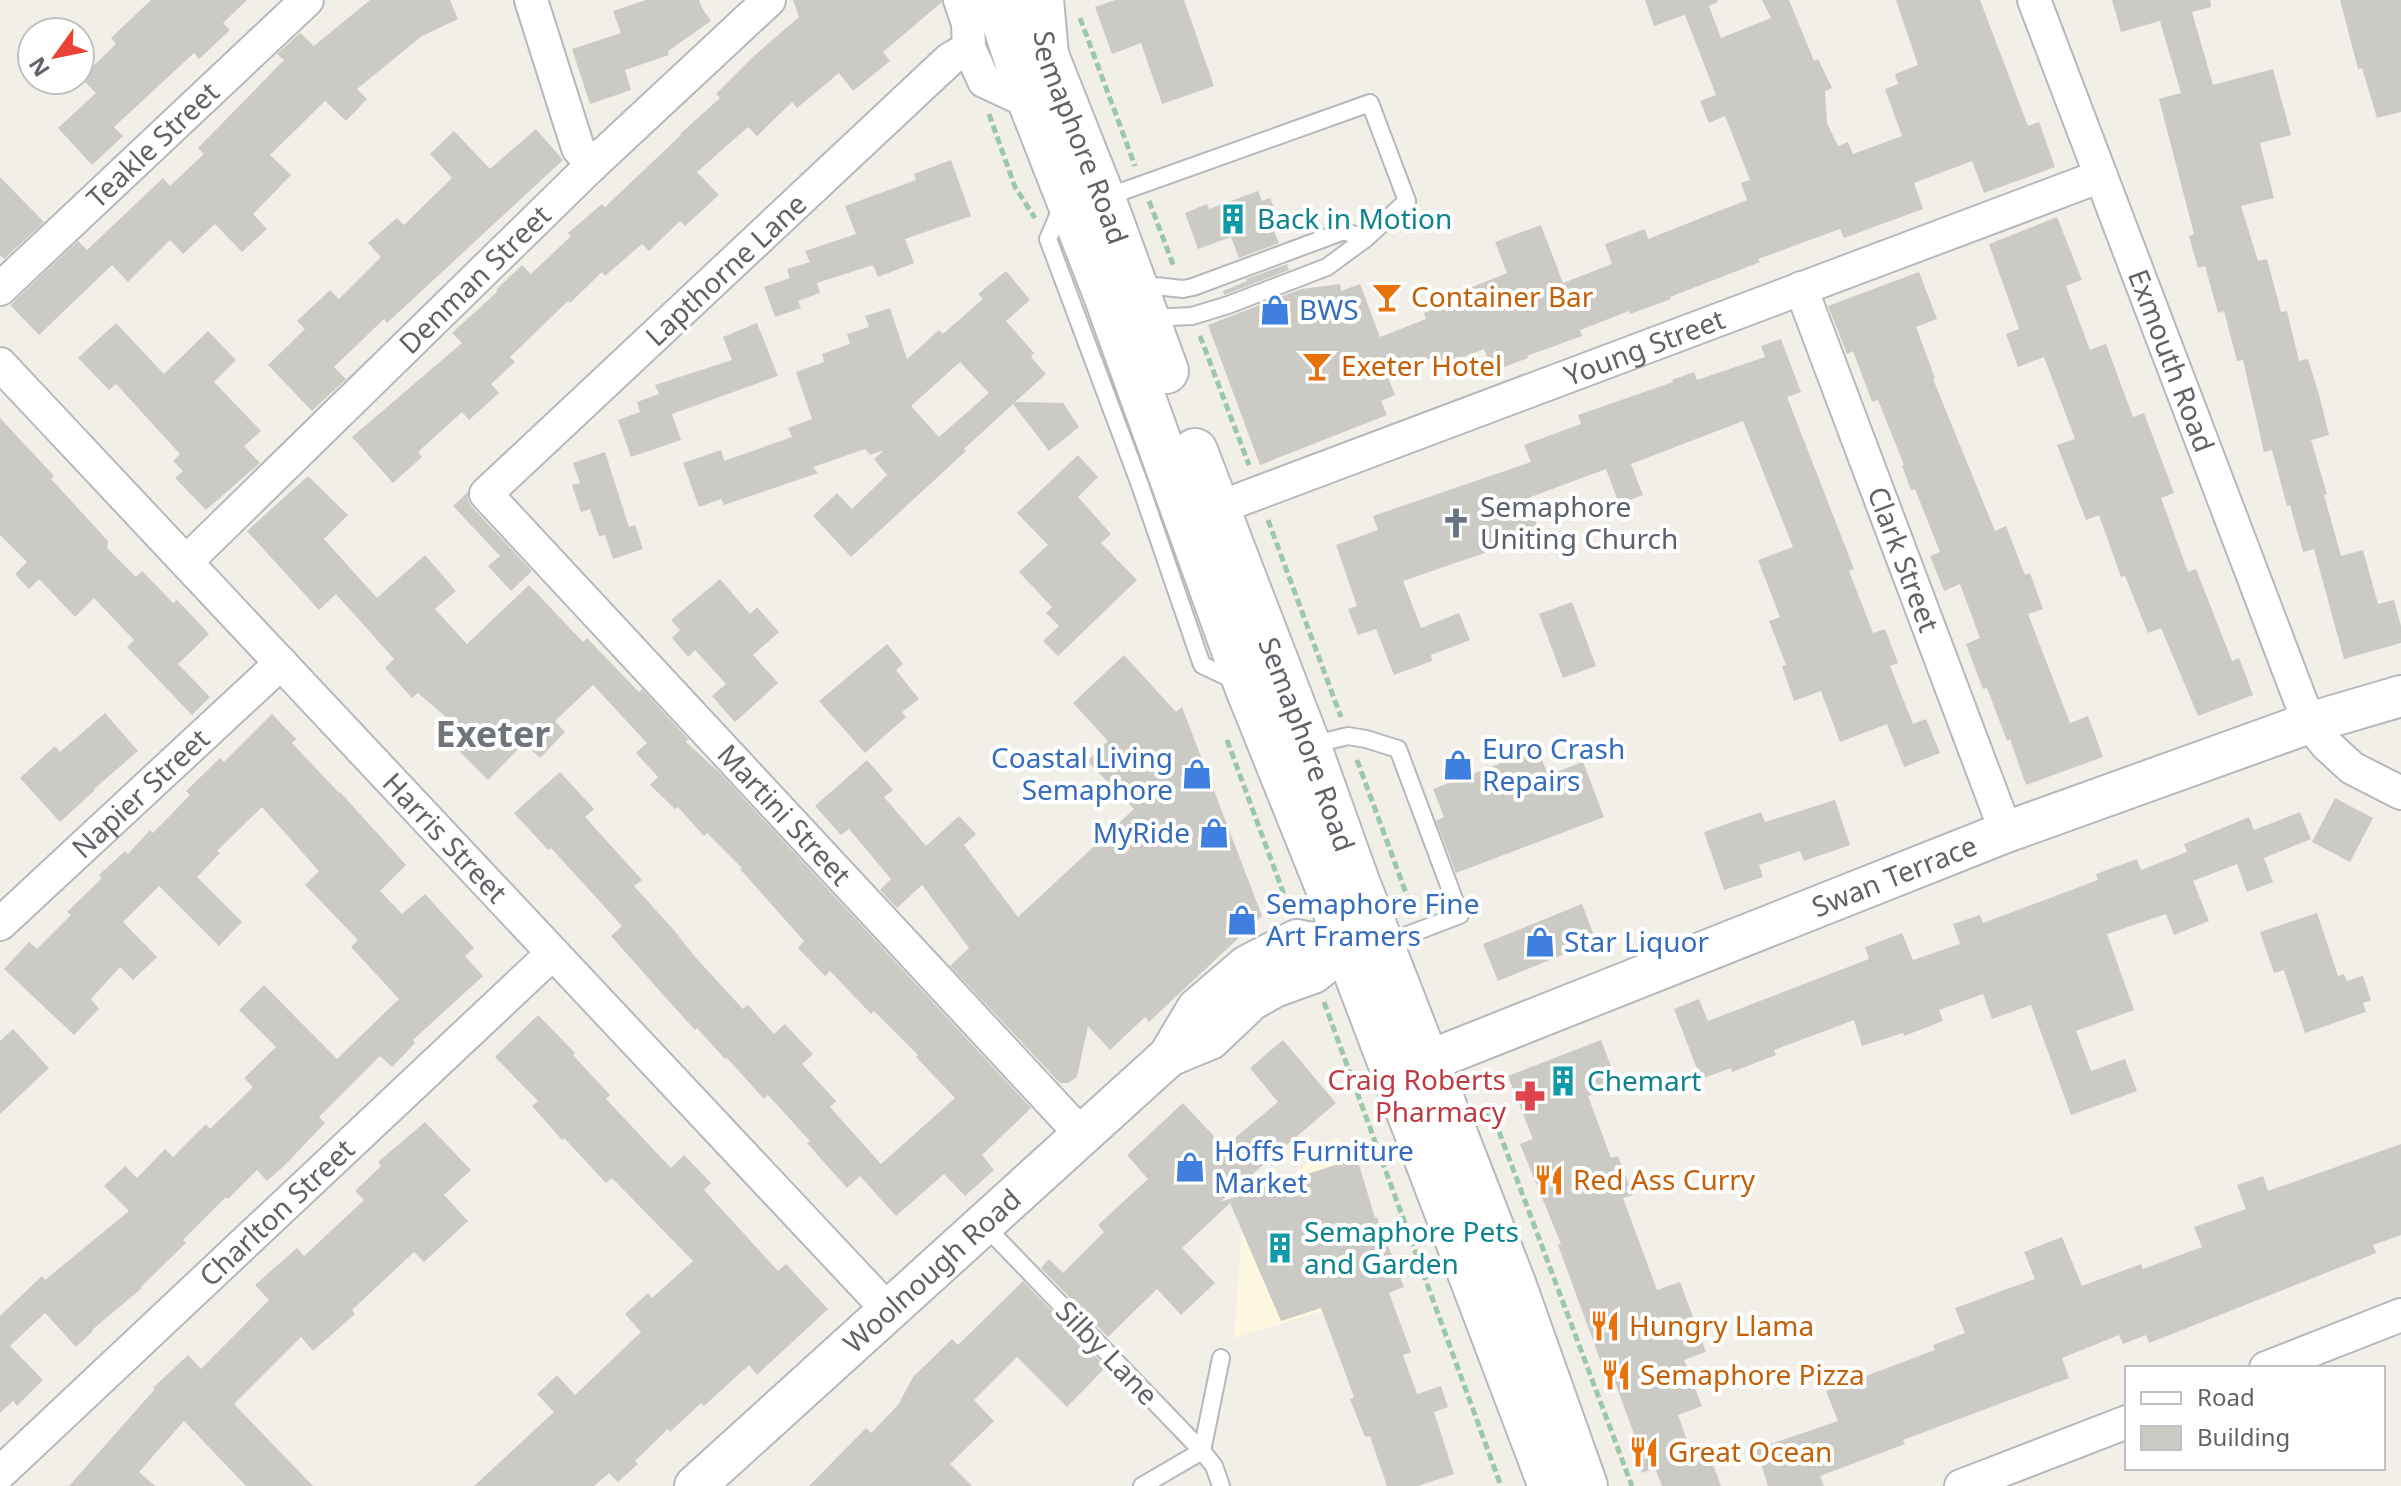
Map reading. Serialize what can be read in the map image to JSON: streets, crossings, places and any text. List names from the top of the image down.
{
  "streets": {
    "main road": ["Semaphore Road"],
    "street": [
      "Teakle Street",
      "Lapthorne Lane",
      "Denman Street",
      "Young Street",
      "Exmouth Road",
      "Clark Street",
      "Napier Street",
      "Martini Street",
      "Harris Street",
      "Swan Terrace",
      "Charlton Street",
      "Woolnough Road"
    ],
    "lane": ["Silby Lane"]
  },
  "crossings": [
    ["Semaphore Road", "Young Street"],
    ["Semaphore Road", "Woolnough Road"],
    ["Lapthorne Lane", "Martini Street"],
    ["Denman Street", "Harris Street"],
    ["Young Street", "Exmouth Road"],
    ["Young Street", "Clark Street"],
    ["Exmouth Road", "Swan Terrace"],
    ["Clark Street", "Swan Terrace"],
    ["Napier Street", "Harris Street"],
    ["Martini Street", "Woolnough Road"],
    ["Harris Street", "Charlton Street"],
    ["Harris Street", "Woolnough Road"],
    ["Woolnough Road", "Silby Lane"]
  ],
  "districts": ["Exeter"],
  "places": {
    "building": ["Back in Motion", "Chemart", "Semaphore Pets and Garden"],
    "bar": ["Container Bar", "Exeter Hotel"],
    "shop": [
      "BWS",
      "Euro Crash Repairs",
      "Coastal Living Semaphore",
      "MyRide",
      "Semaphore Fine Art Framers",
      "Star Liquor",
      "Hoffs Furniture Market"
    ],
    "church": ["Semaphore Uniting Church"],
    "pharmacy": ["Craig Roberts Pharmacy"],
    "restaurant": [
      "Red Ass Curry",
      "Hungry Llama",
      "Semaphore Pizza",
      "Great Ocean"
    ]
  },
  "legend": ["Road", "Building"],
  "north": "bottom left"
}
